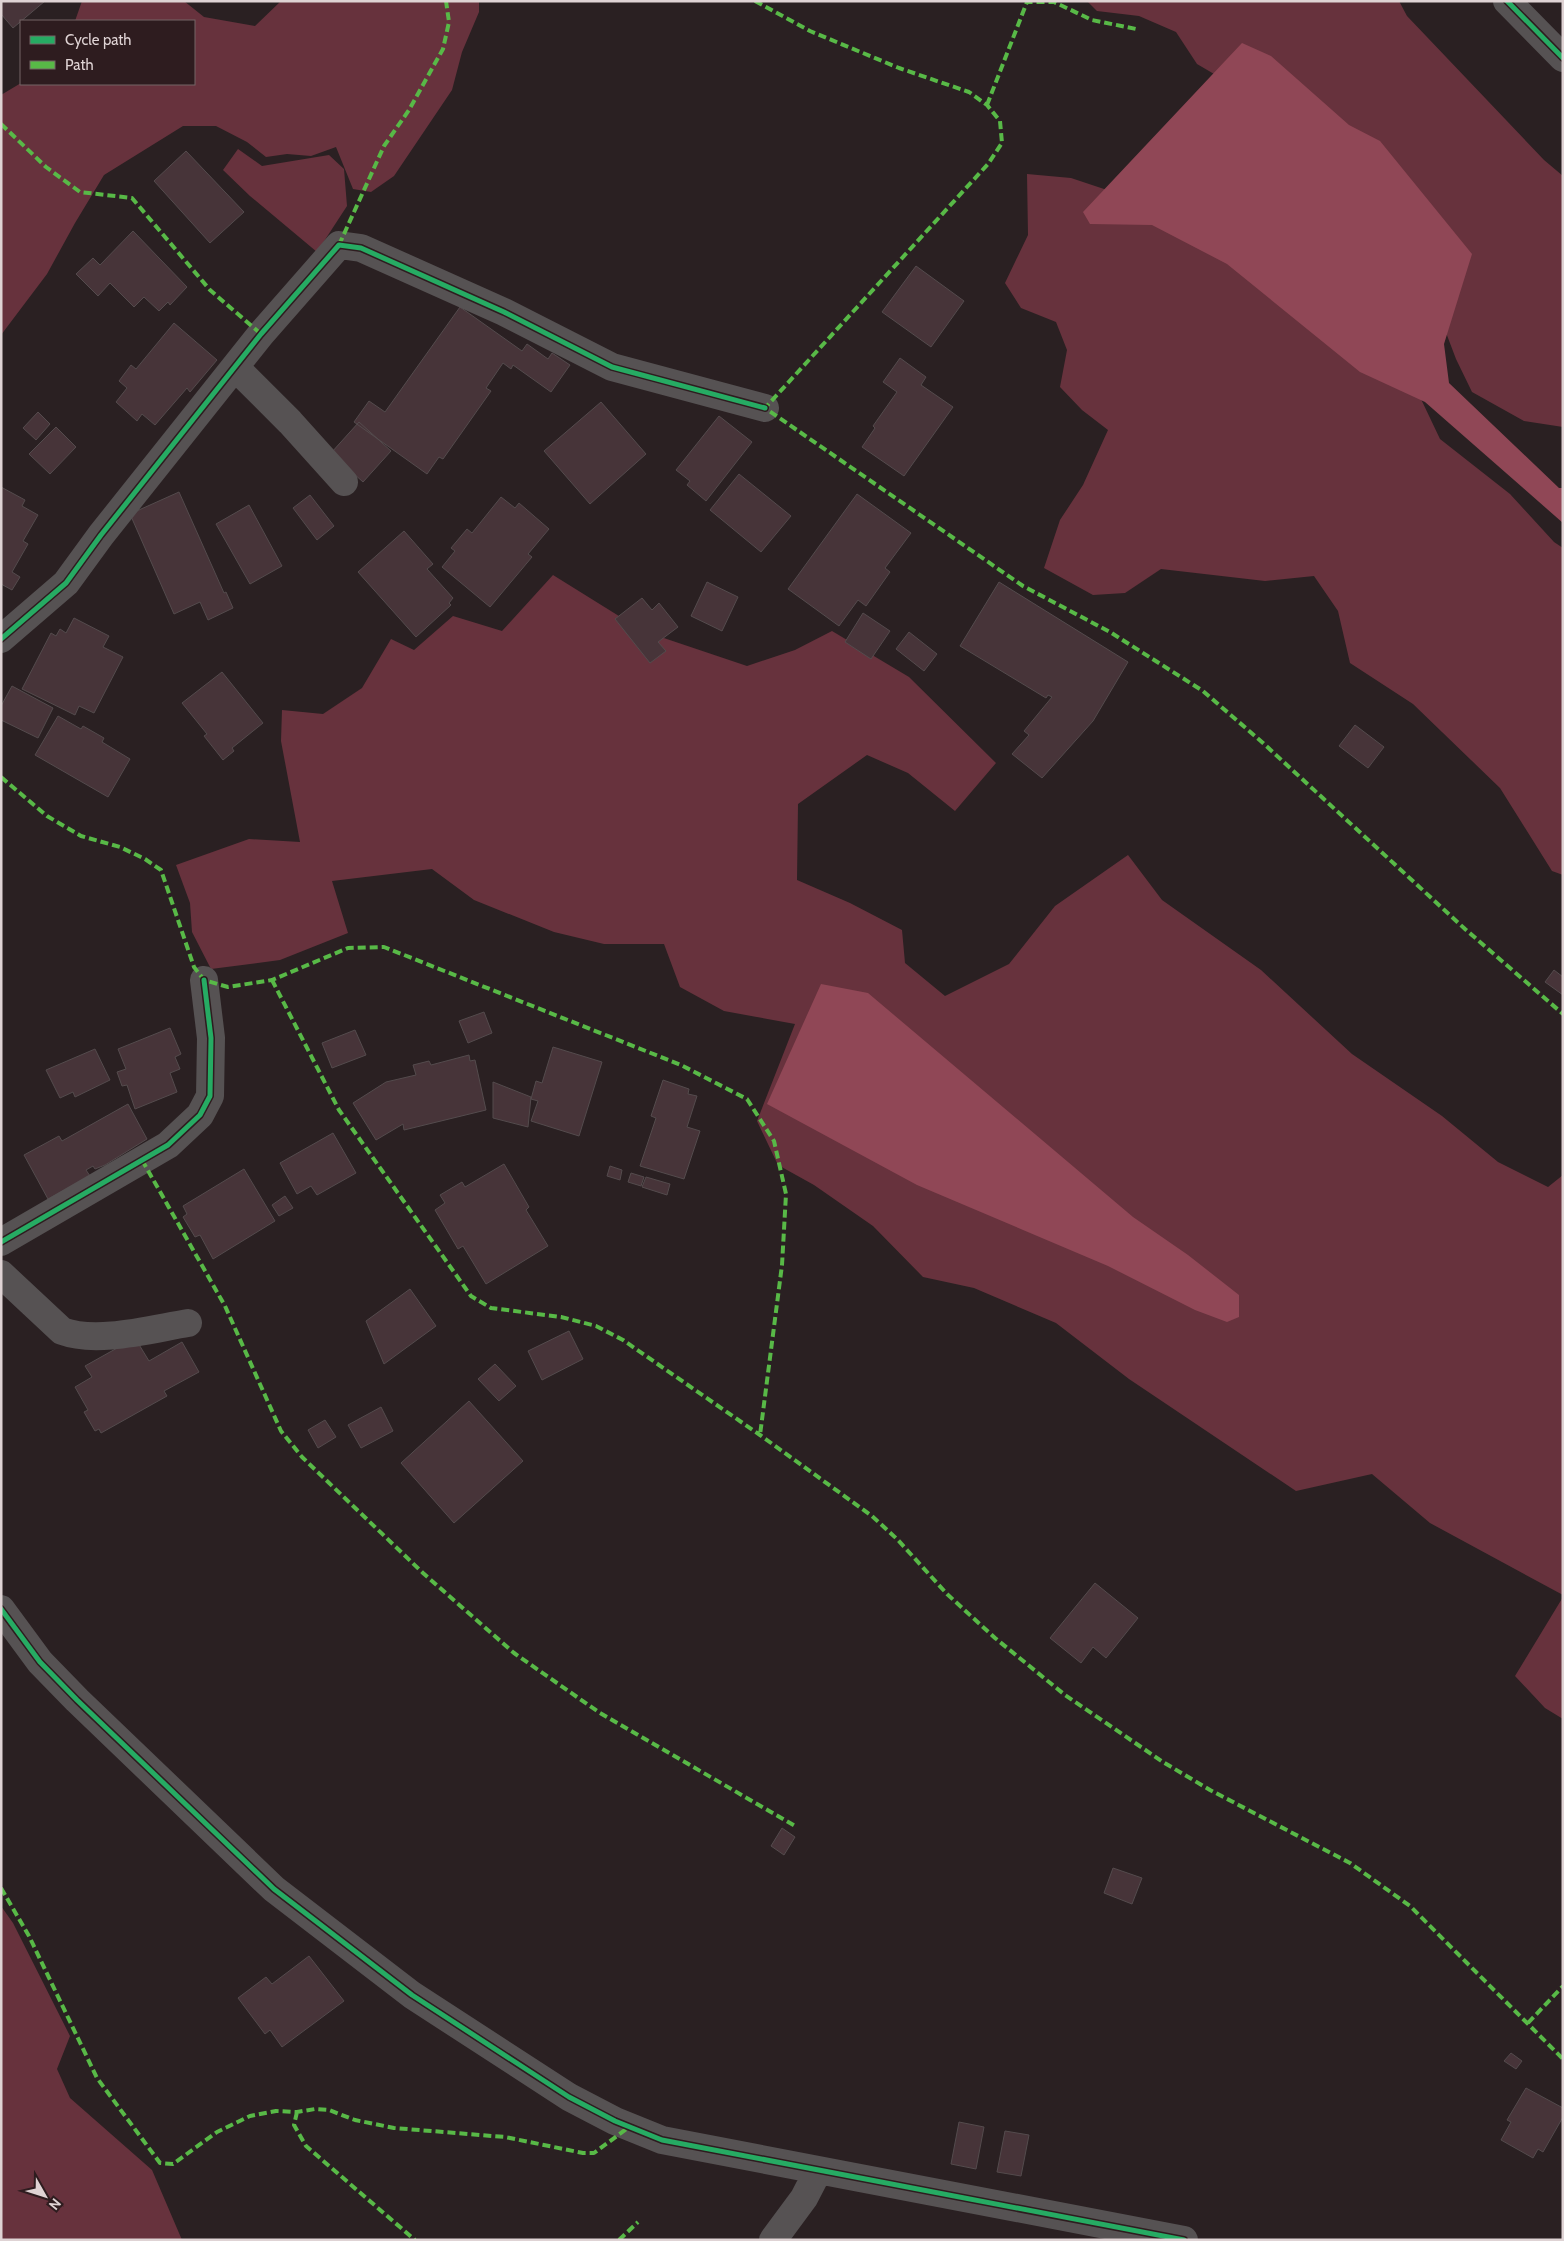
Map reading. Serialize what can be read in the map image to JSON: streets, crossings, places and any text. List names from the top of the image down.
{
  "legend": ["Cycle path", "Path"],
  "north": "bottom right"
}
